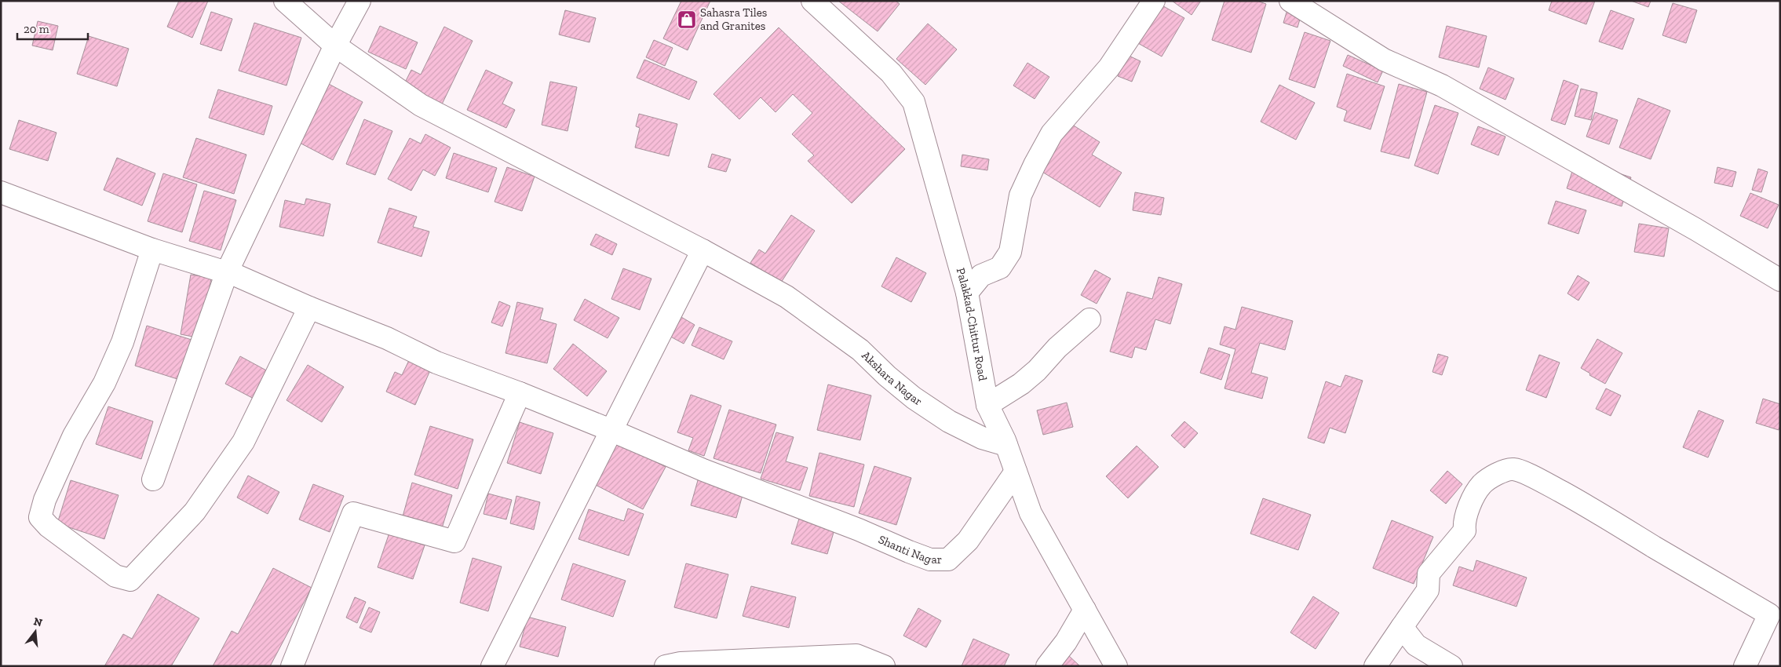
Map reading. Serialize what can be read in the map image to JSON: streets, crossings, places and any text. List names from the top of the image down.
{
  "streets": {
    "street": ["Palakkad-Chittur Road", "Akshara Nagar", "Shanti Nagar"]
  },
  "crossings": [
    ["Palakkad-Chittur Road", "Akshara Nagar"],
    ["Palakkad-Chittur Road", "Shanti Nagar"]
  ],
  "places": {
    "shop": ["Sahasra Tiles and Granites"]
  },
  "scale_bar": "20 m",
  "north": "top"
}
